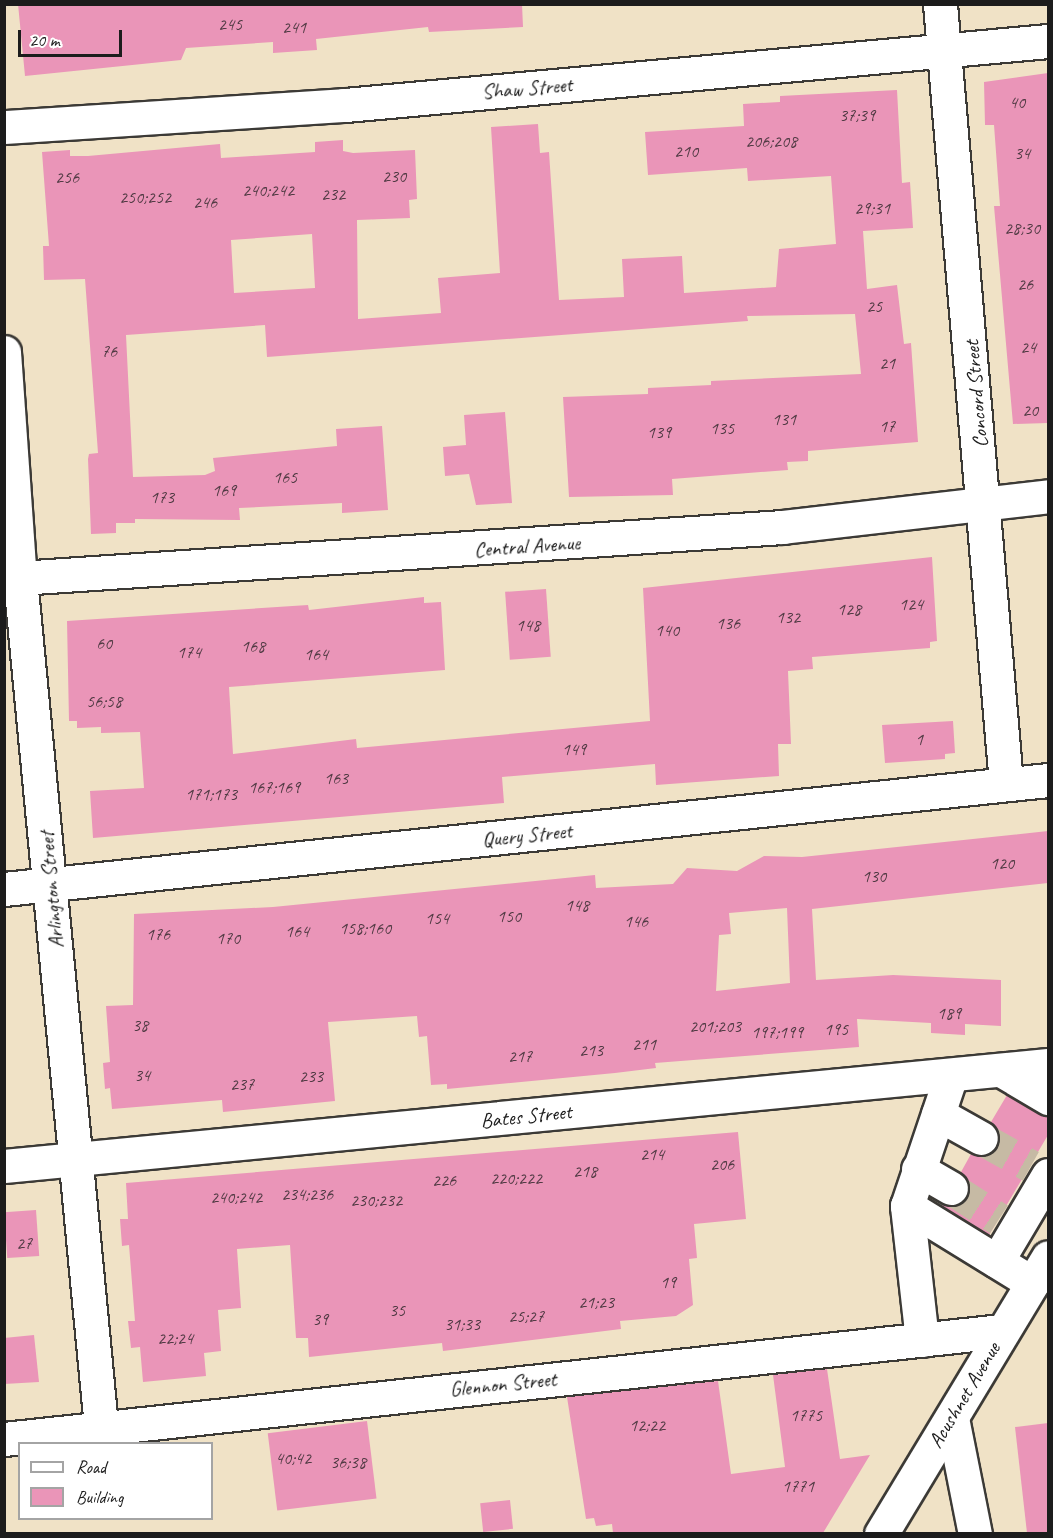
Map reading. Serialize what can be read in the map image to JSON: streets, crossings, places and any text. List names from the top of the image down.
{
  "streets": {
    "street": [
      "Shaw Street",
      "Concord Street",
      "Central Avenue",
      "Query Street",
      "Arlington Street",
      "Bates Street",
      "Glennon Street",
      "Acushnet Avenue"
    ]
  },
  "crossings": [
    ["Shaw Street", "Concord Street"],
    ["Concord Street", "Central Avenue"],
    ["Concord Street", "Query Street"],
    ["Central Avenue", "Arlington Street"],
    ["Query Street", "Arlington Street"],
    ["Arlington Street", "Bates Street"],
    ["Arlington Street", "Glennon Street"],
    ["Glennon Street", "Acushnet Avenue"]
  ],
  "house_numbers": [
    "245",
    "241",
    "40",
    "37;39",
    "206;208",
    "210",
    "34",
    "230",
    "256",
    "240;242",
    "232",
    "250;252",
    "246",
    "29;31",
    "28;30",
    "26",
    "25",
    "24",
    "76",
    "21",
    "20",
    "131",
    "17",
    "135",
    "139",
    "165",
    "169",
    "173",
    "124",
    "128",
    "132",
    "136",
    "148",
    "140",
    "60",
    "168",
    "174",
    "164",
    "56;58",
    "1",
    "149",
    "163",
    "167;169",
    "171;173",
    "120",
    "130",
    "148",
    "150",
    "154",
    "146",
    "158;160",
    "164",
    "176",
    "170",
    "189",
    "38",
    "201;203",
    "195",
    "197;199",
    "211",
    "213",
    "217",
    "34",
    "233",
    "237",
    "214",
    "206",
    "218",
    "220;222",
    "226",
    "234;236",
    "240;242",
    "230;232",
    "27",
    "19",
    "21;23",
    "35",
    "25;27",
    "39",
    "31;33",
    "22;24",
    "1775",
    "12;22",
    "40;42",
    "36;38",
    "1771"
  ],
  "legend": ["Road", "Building"],
  "scale_bar": "20 m"
}
